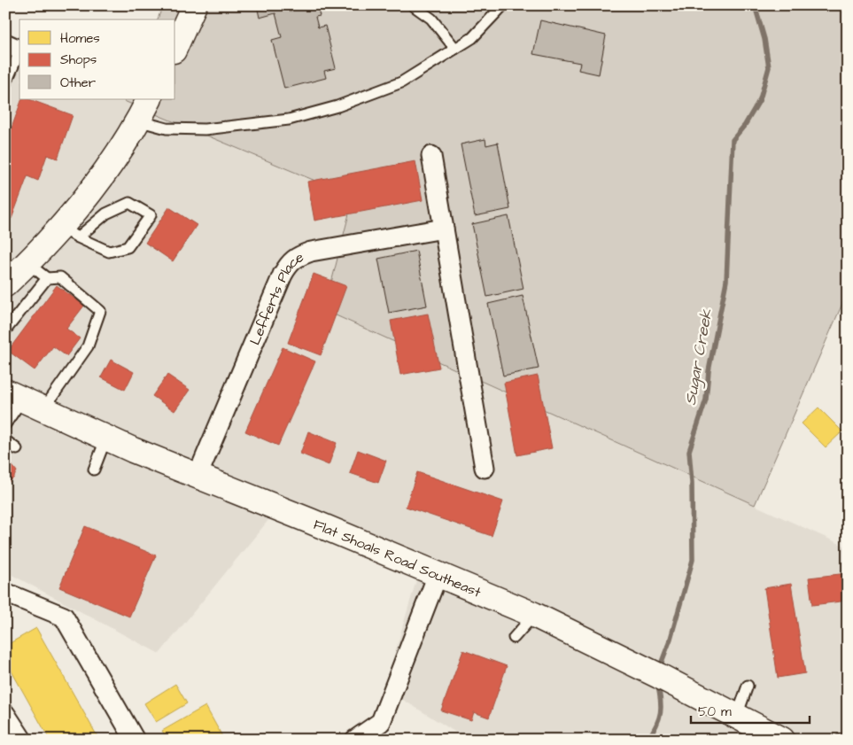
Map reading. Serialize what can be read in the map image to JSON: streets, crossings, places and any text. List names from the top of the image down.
{
  "streets": {
    "street": ["Lefferts Place", "Flat Shoals Road Southeast"]
  },
  "crossings": [
    ["Lefferts Place", "Flat Shoals Road Southeast"]
  ],
  "water": ["Sugar Creek"],
  "legend": ["Homes", "Shops", "Other"],
  "scale_bar": "50 m"
}
